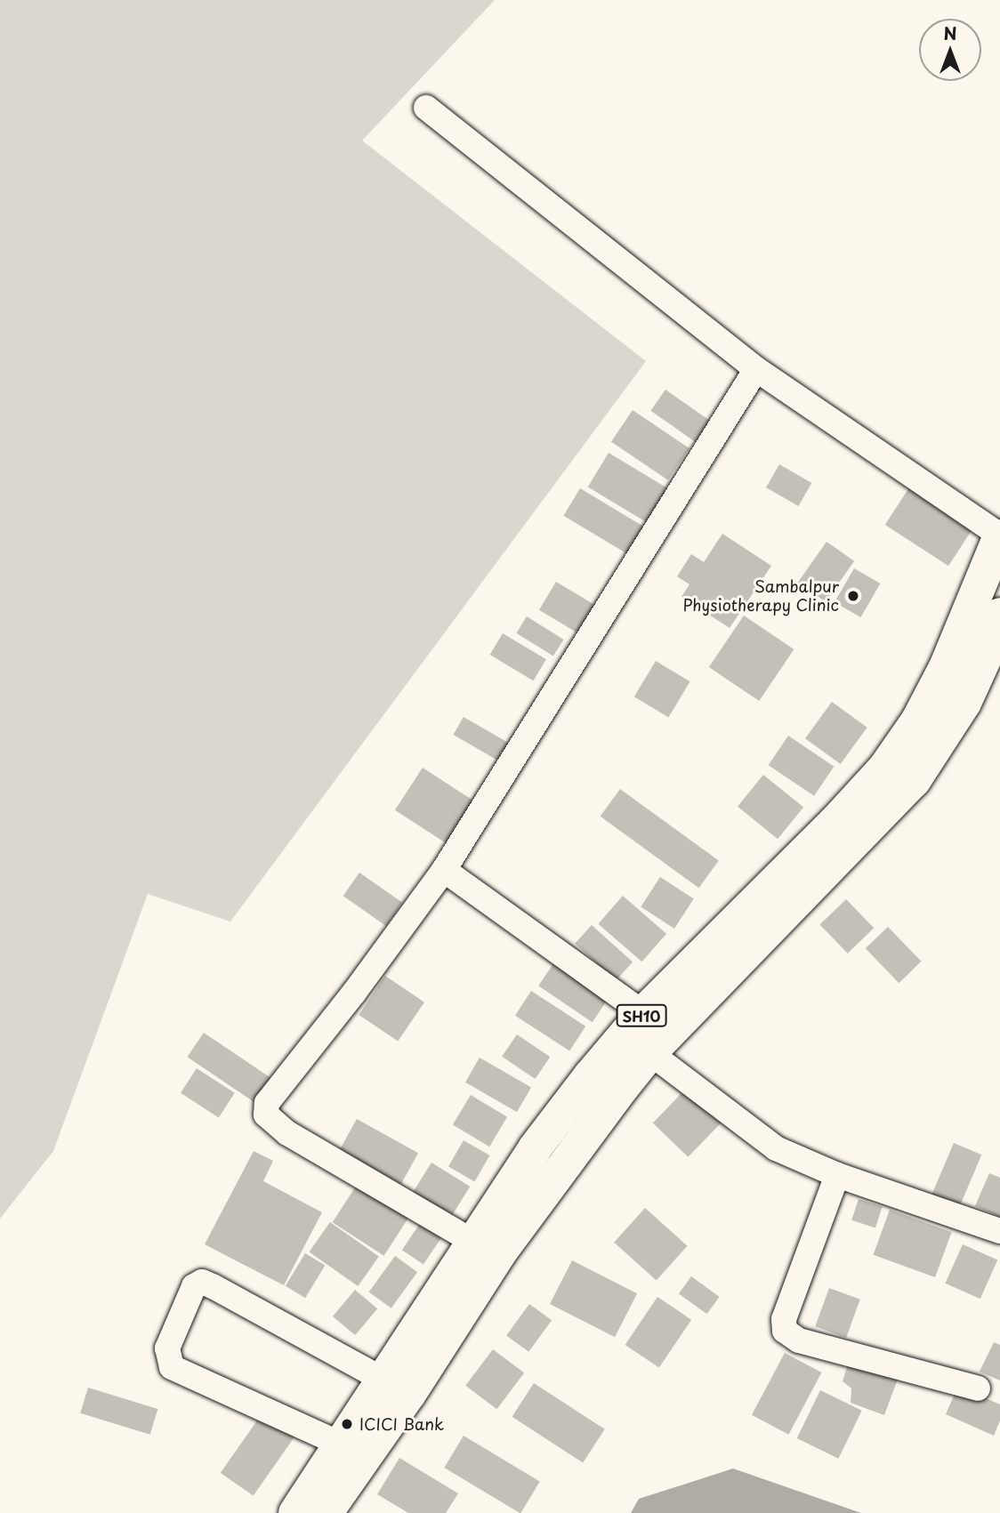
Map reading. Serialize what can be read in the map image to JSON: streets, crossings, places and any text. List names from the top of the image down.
{
  "streets": {
    "main road": ["SH10"]
  },
  "places": ["Sambalpur Physiotherapy Clinic", "ICICI Bank"],
  "north": "top"
}
